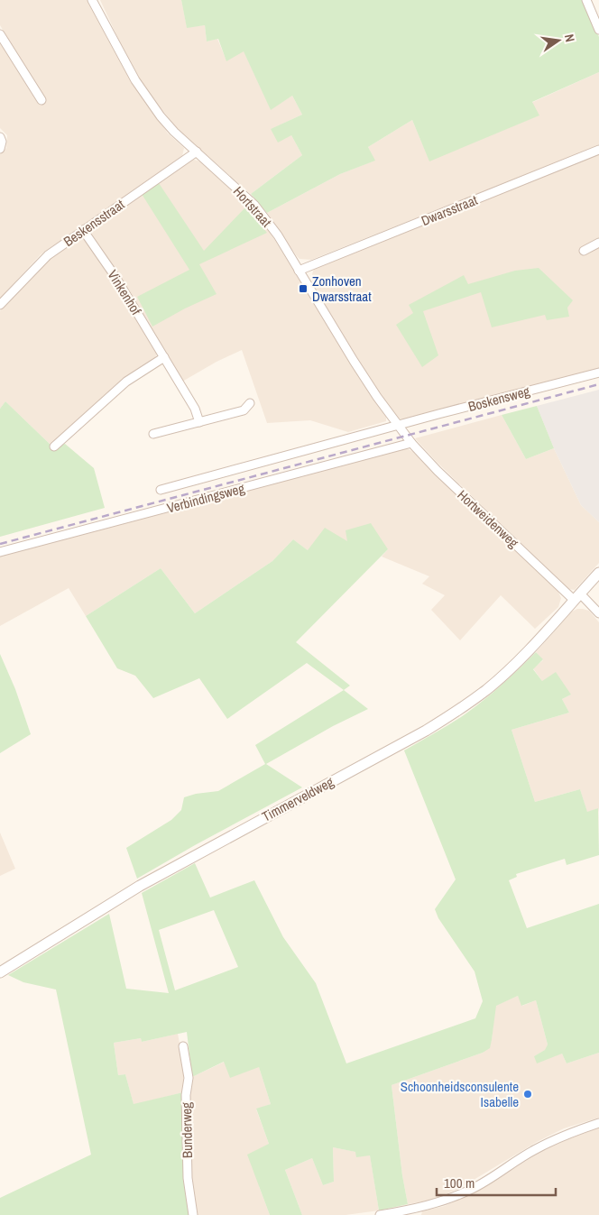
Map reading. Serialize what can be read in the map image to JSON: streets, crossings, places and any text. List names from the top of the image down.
{
  "streets": {
    "street": [
      "Hortstraat",
      "Dwarsstraat",
      "Beskensstraat",
      "Vinkenhof",
      "Boskensweg",
      "Verbindingsweg",
      "Hortweidenweg",
      "Timmerveldweg",
      "Bunderweg"
    ]
  },
  "crossings": [
    ["Hortstraat", "Dwarsstraat"],
    ["Hortstraat", "Beskensstraat"],
    ["Hortstraat", "Boskensweg"],
    ["Hortstraat", "Hortweidenweg"],
    ["Beskensstraat", "Vinkenhof"],
    ["Verbindingsweg", "Hortweidenweg"],
    ["Hortweidenweg", "Timmerveldweg"]
  ],
  "places": {
    "transit": ["Zonhoven Dwarsstraat"],
    "other": ["Schoonheidsconsulente Isabelle"]
  },
  "scale_bar": "100 m",
  "north": "right"
}
